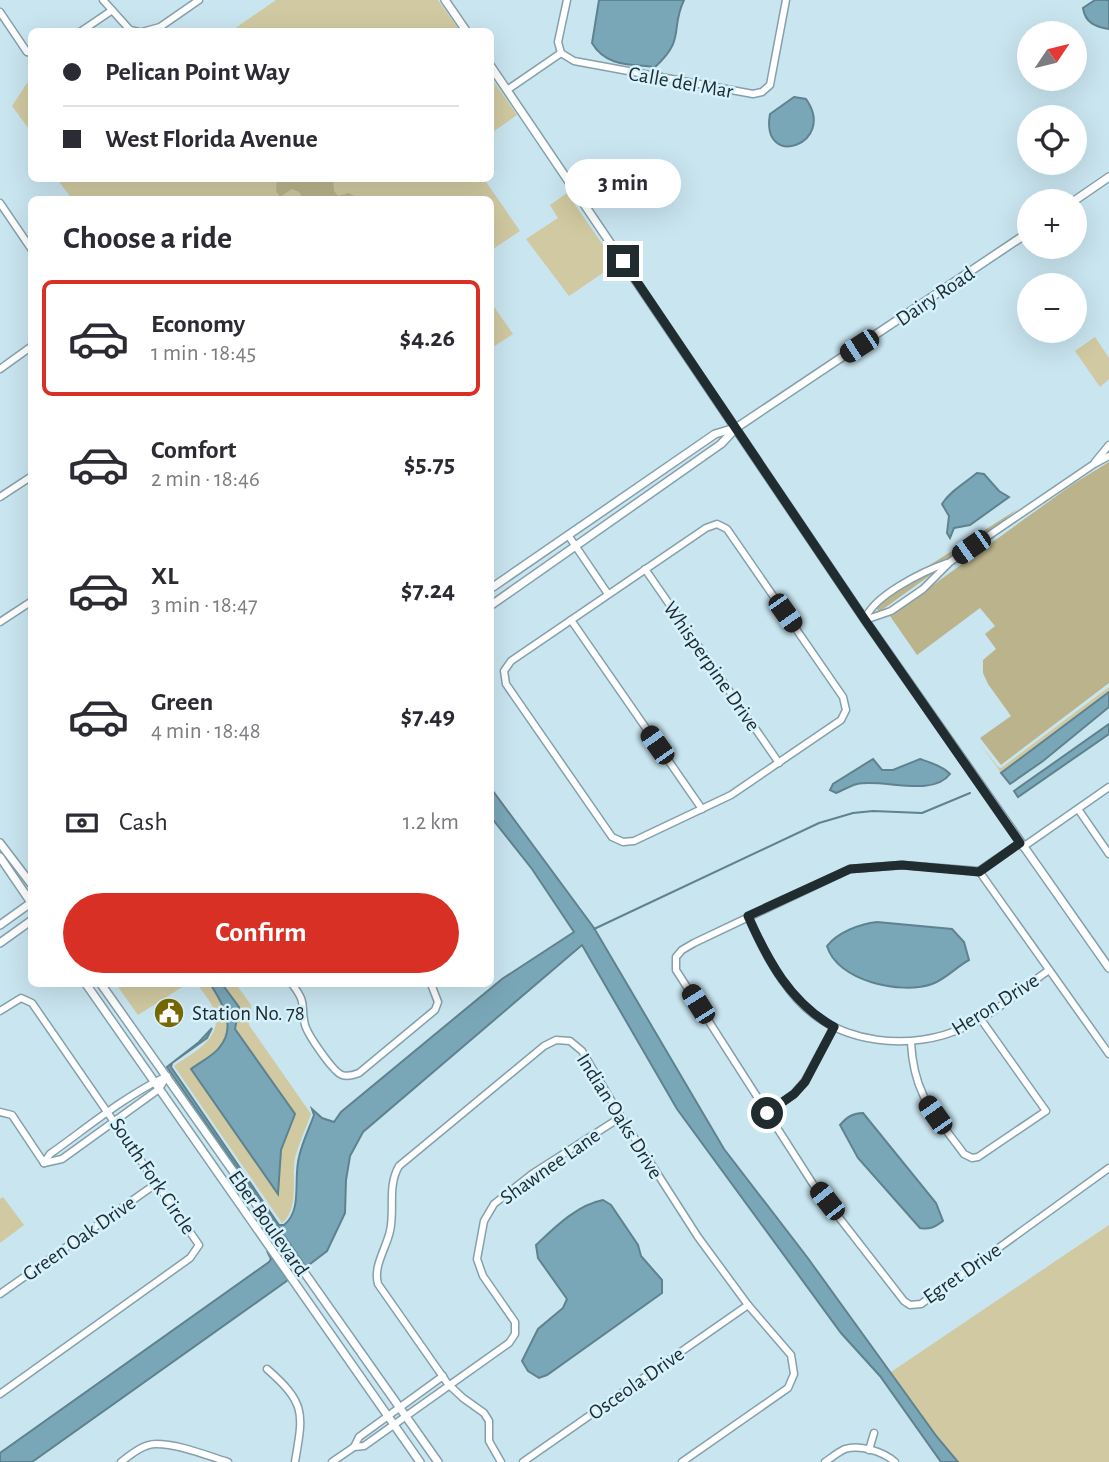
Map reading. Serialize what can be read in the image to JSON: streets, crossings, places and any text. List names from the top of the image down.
{
  "streets": {
    "street": [
      "Calle del Mar",
      "Dairy Road",
      "Whisperpine Drive",
      "Heron Drive",
      "Indian Oaks Drive",
      "Shawnee Lane",
      "South Fork Circle",
      "Eber Boulevard",
      "Green Oak Drive",
      "Egret Drive",
      "Osceola Drive"
    ]
  },
  "crossings": [
    ["Heron Drive", "Egret Drive"],
    ["Indian Oaks Drive", "Shawnee Lane"],
    ["Indian Oaks Drive", "Osceola Drive"],
    ["South Fork Circle", "Green Oak Drive"]
  ],
  "places": {
    "public building": ["Station No. 78"]
  },
  "north": "top right",
  "page": {
    "map_buttons": ["+", "−"],
    "banner": ["Pelican Point Way", "West Florida Avenue"],
    "bubble": "3 min",
    "heading": "Choose a ride",
    "list": [
      {
        "name": "Economy",
        "note": "1 min · 18:45",
        "value": "$4.26"
      },
      {
        "name": "Comfort",
        "note": "2 min · 18:46",
        "value": "$5.75"
      },
      {
        "name": "XL",
        "note": "3 min · 18:47",
        "value": "$7.24"
      },
      {
        "name": "Green",
        "note": "4 min · 18:48",
        "value": "$7.49"
      }
    ],
    "pay": ["Cash", "1.2 km"],
    "buttons": "Confirm"
  }
}
